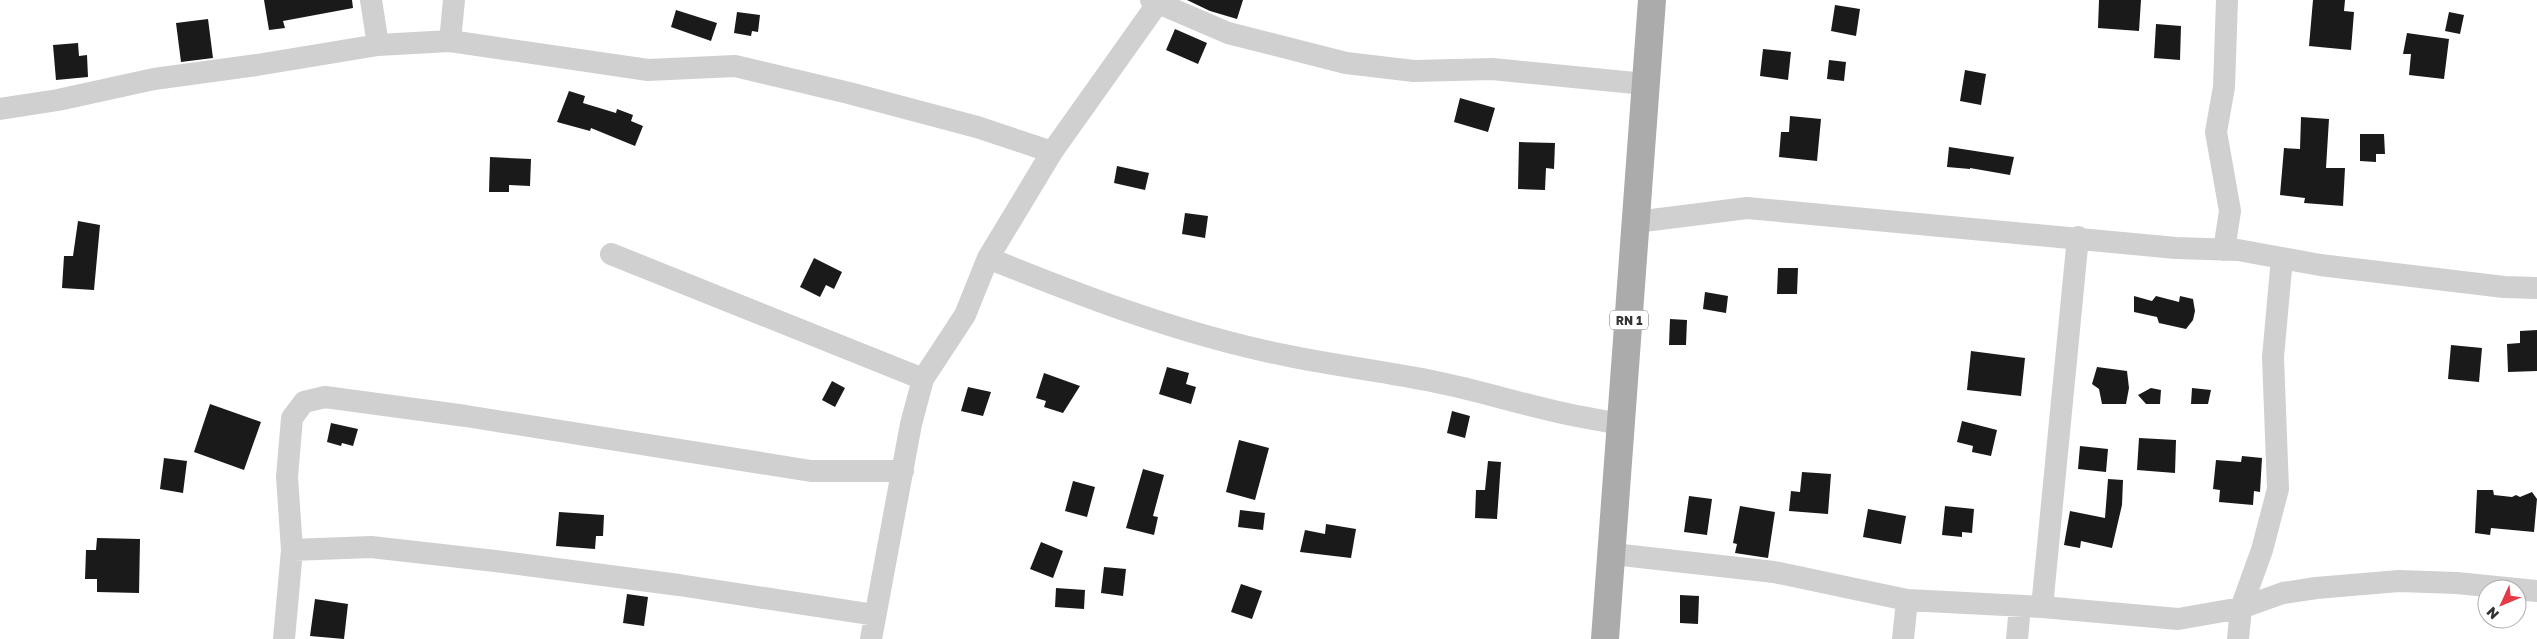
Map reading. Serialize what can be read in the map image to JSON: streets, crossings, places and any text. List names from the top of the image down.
{
  "streets": {
    "main road": ["RN 1"]
  },
  "north": "bottom left"
}
